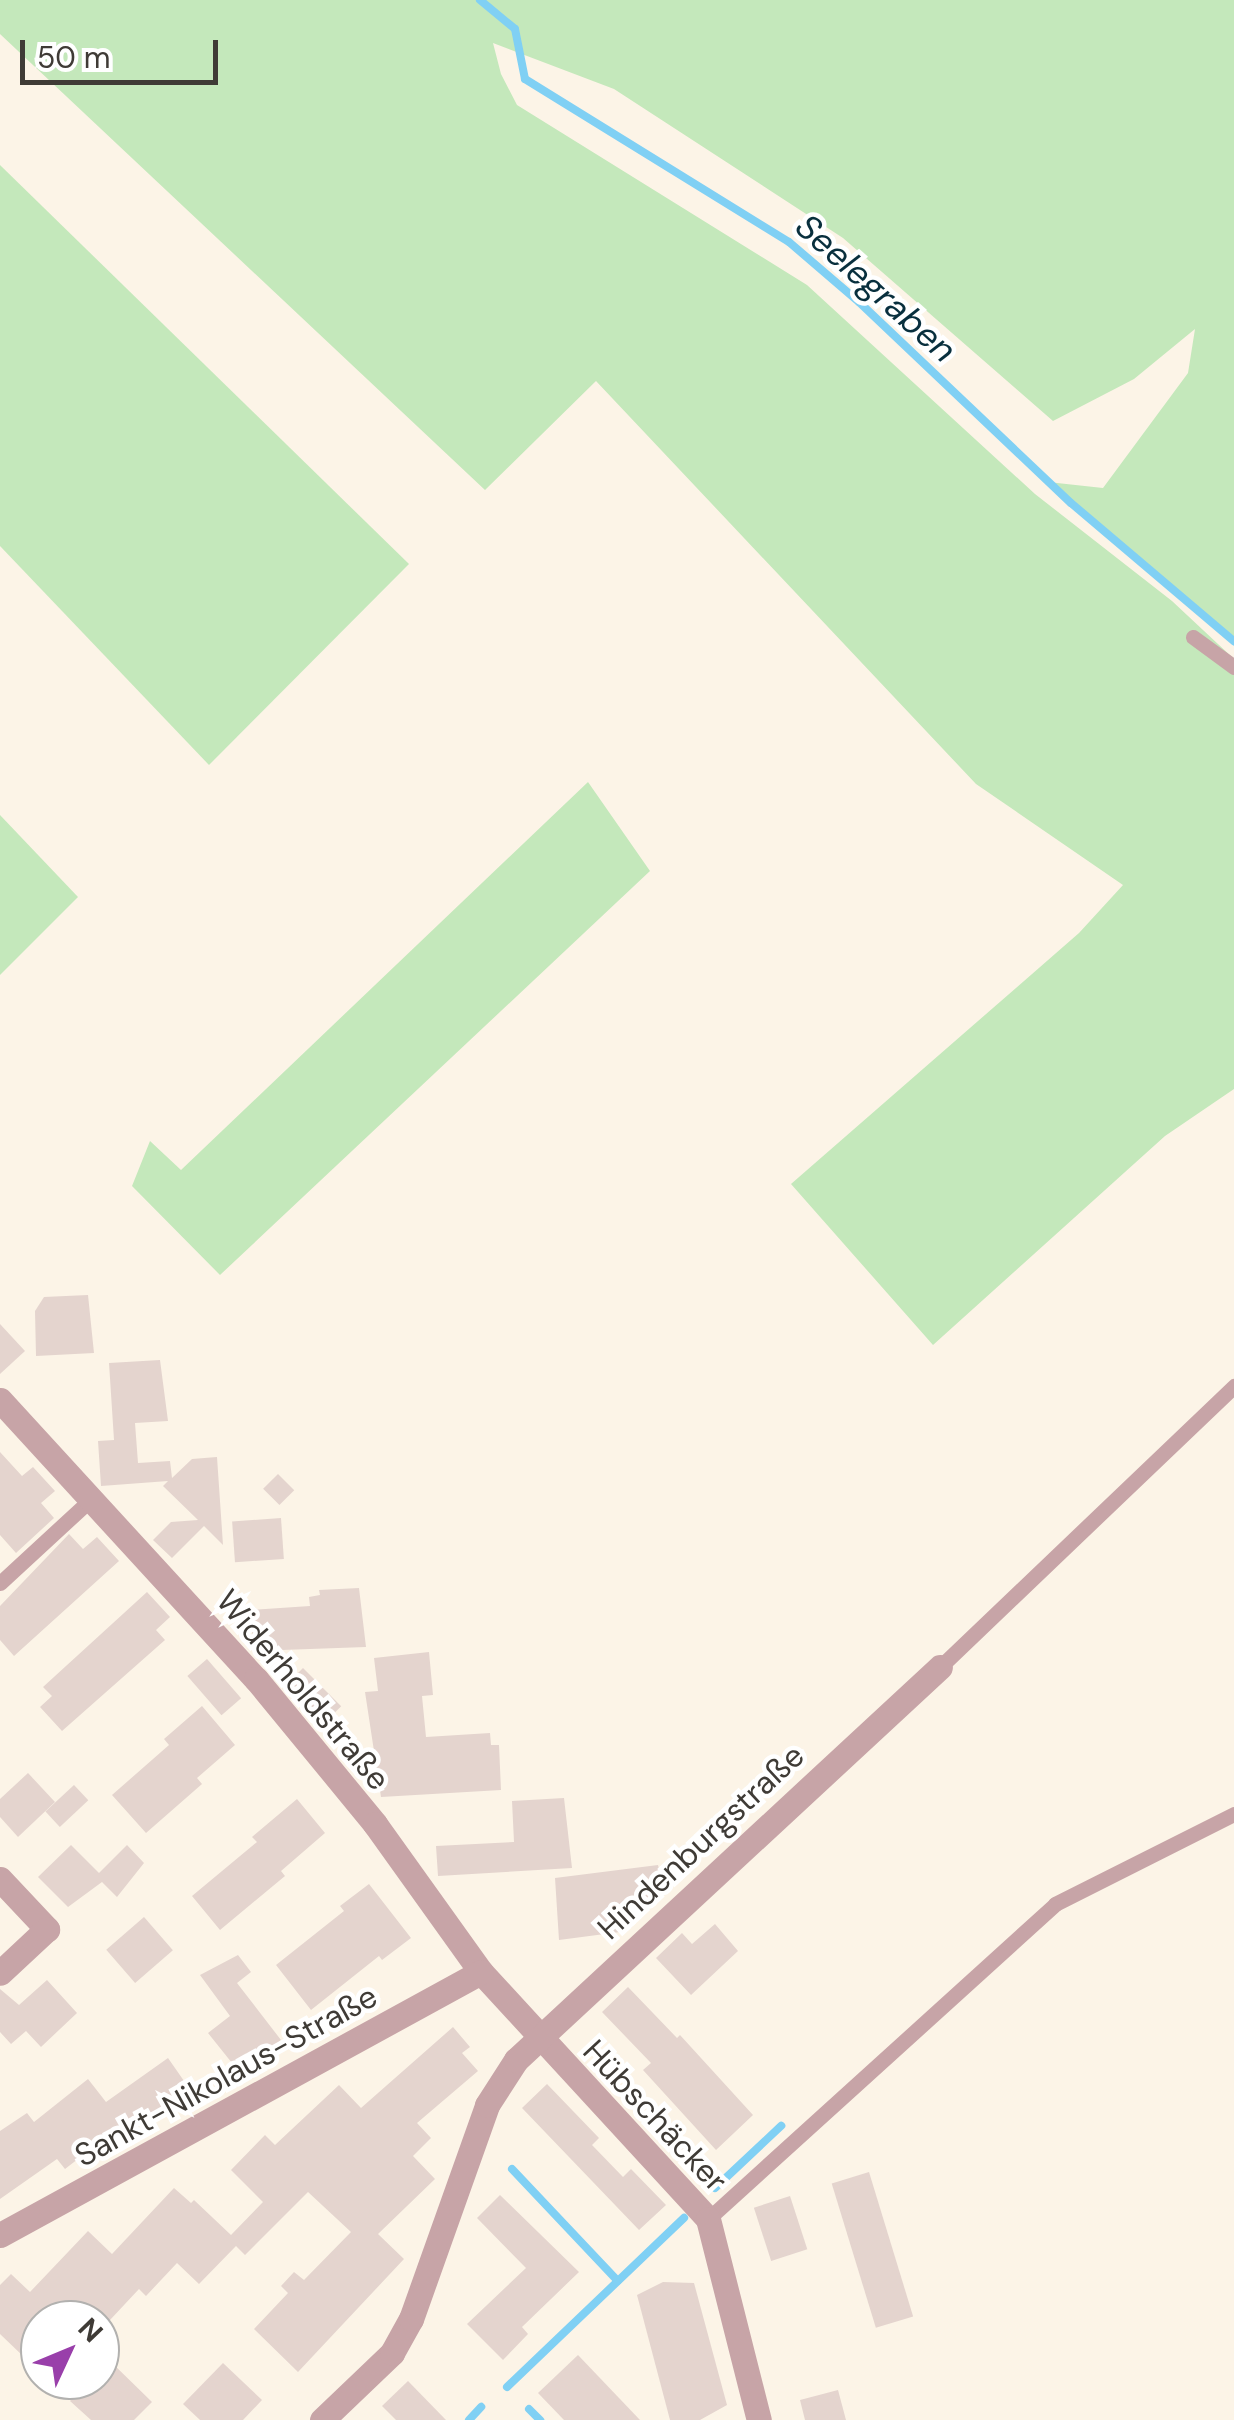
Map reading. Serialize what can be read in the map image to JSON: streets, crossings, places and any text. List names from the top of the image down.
{
  "streets": {
    "street": [
      "Widerholdstraße",
      "Hindenburgstraße",
      "Sankt-Nikolaus-Straße",
      "Hübschäcker"
    ]
  },
  "crossings": [
    ["Widerholdstraße", "Hindenburgstraße"],
    ["Widerholdstraße", "Sankt-Nikolaus-Straße"],
    ["Widerholdstraße", "Hübschäcker"],
    ["Hindenburgstraße", "Hübschäcker"]
  ],
  "water": ["Seelegraben"],
  "scale_bar": "50 m",
  "north": "top right"
}
